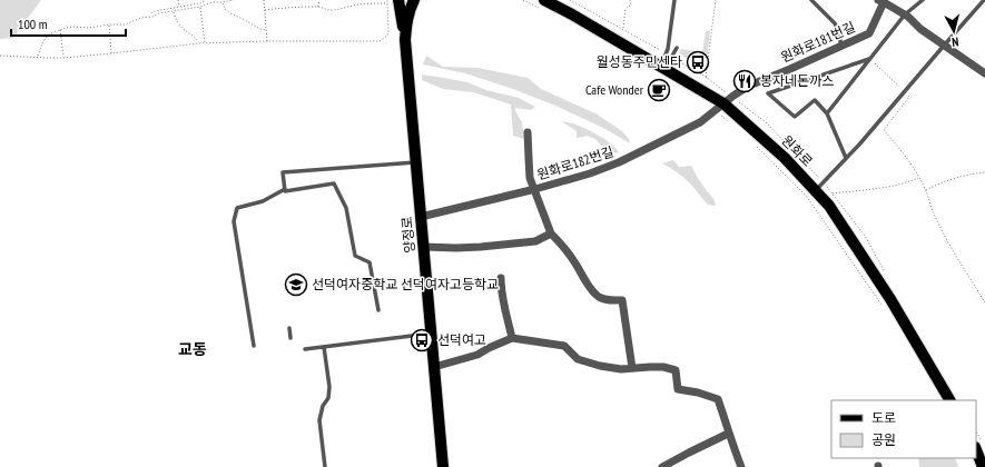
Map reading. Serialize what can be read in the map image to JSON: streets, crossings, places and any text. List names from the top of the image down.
{
  "streets": {
    "main road": ["원화로", "양정로"],
    "street": ["원화로181번길", "원화로182번길"]
  },
  "crossings": [
    ["원화로181번길", "원화로"],
    ["원화로181번길", "원화로182번길"],
    ["원화로", "원화로182번길"],
    ["원화로182번길", "양정로"]
  ],
  "districts": ["교동"],
  "places": {
    "bus stop": ["월성동주민센타", "선덕여고"],
    "restaurant": ["봉자네돈까스"],
    "cafe": ["Cafe Wonder"],
    "school or university": ["선덕여자중학교 선덕여자고등학교"]
  },
  "legend": ["도로", "공원"],
  "scale_bar": "100 m",
  "north": "bottom"
}
